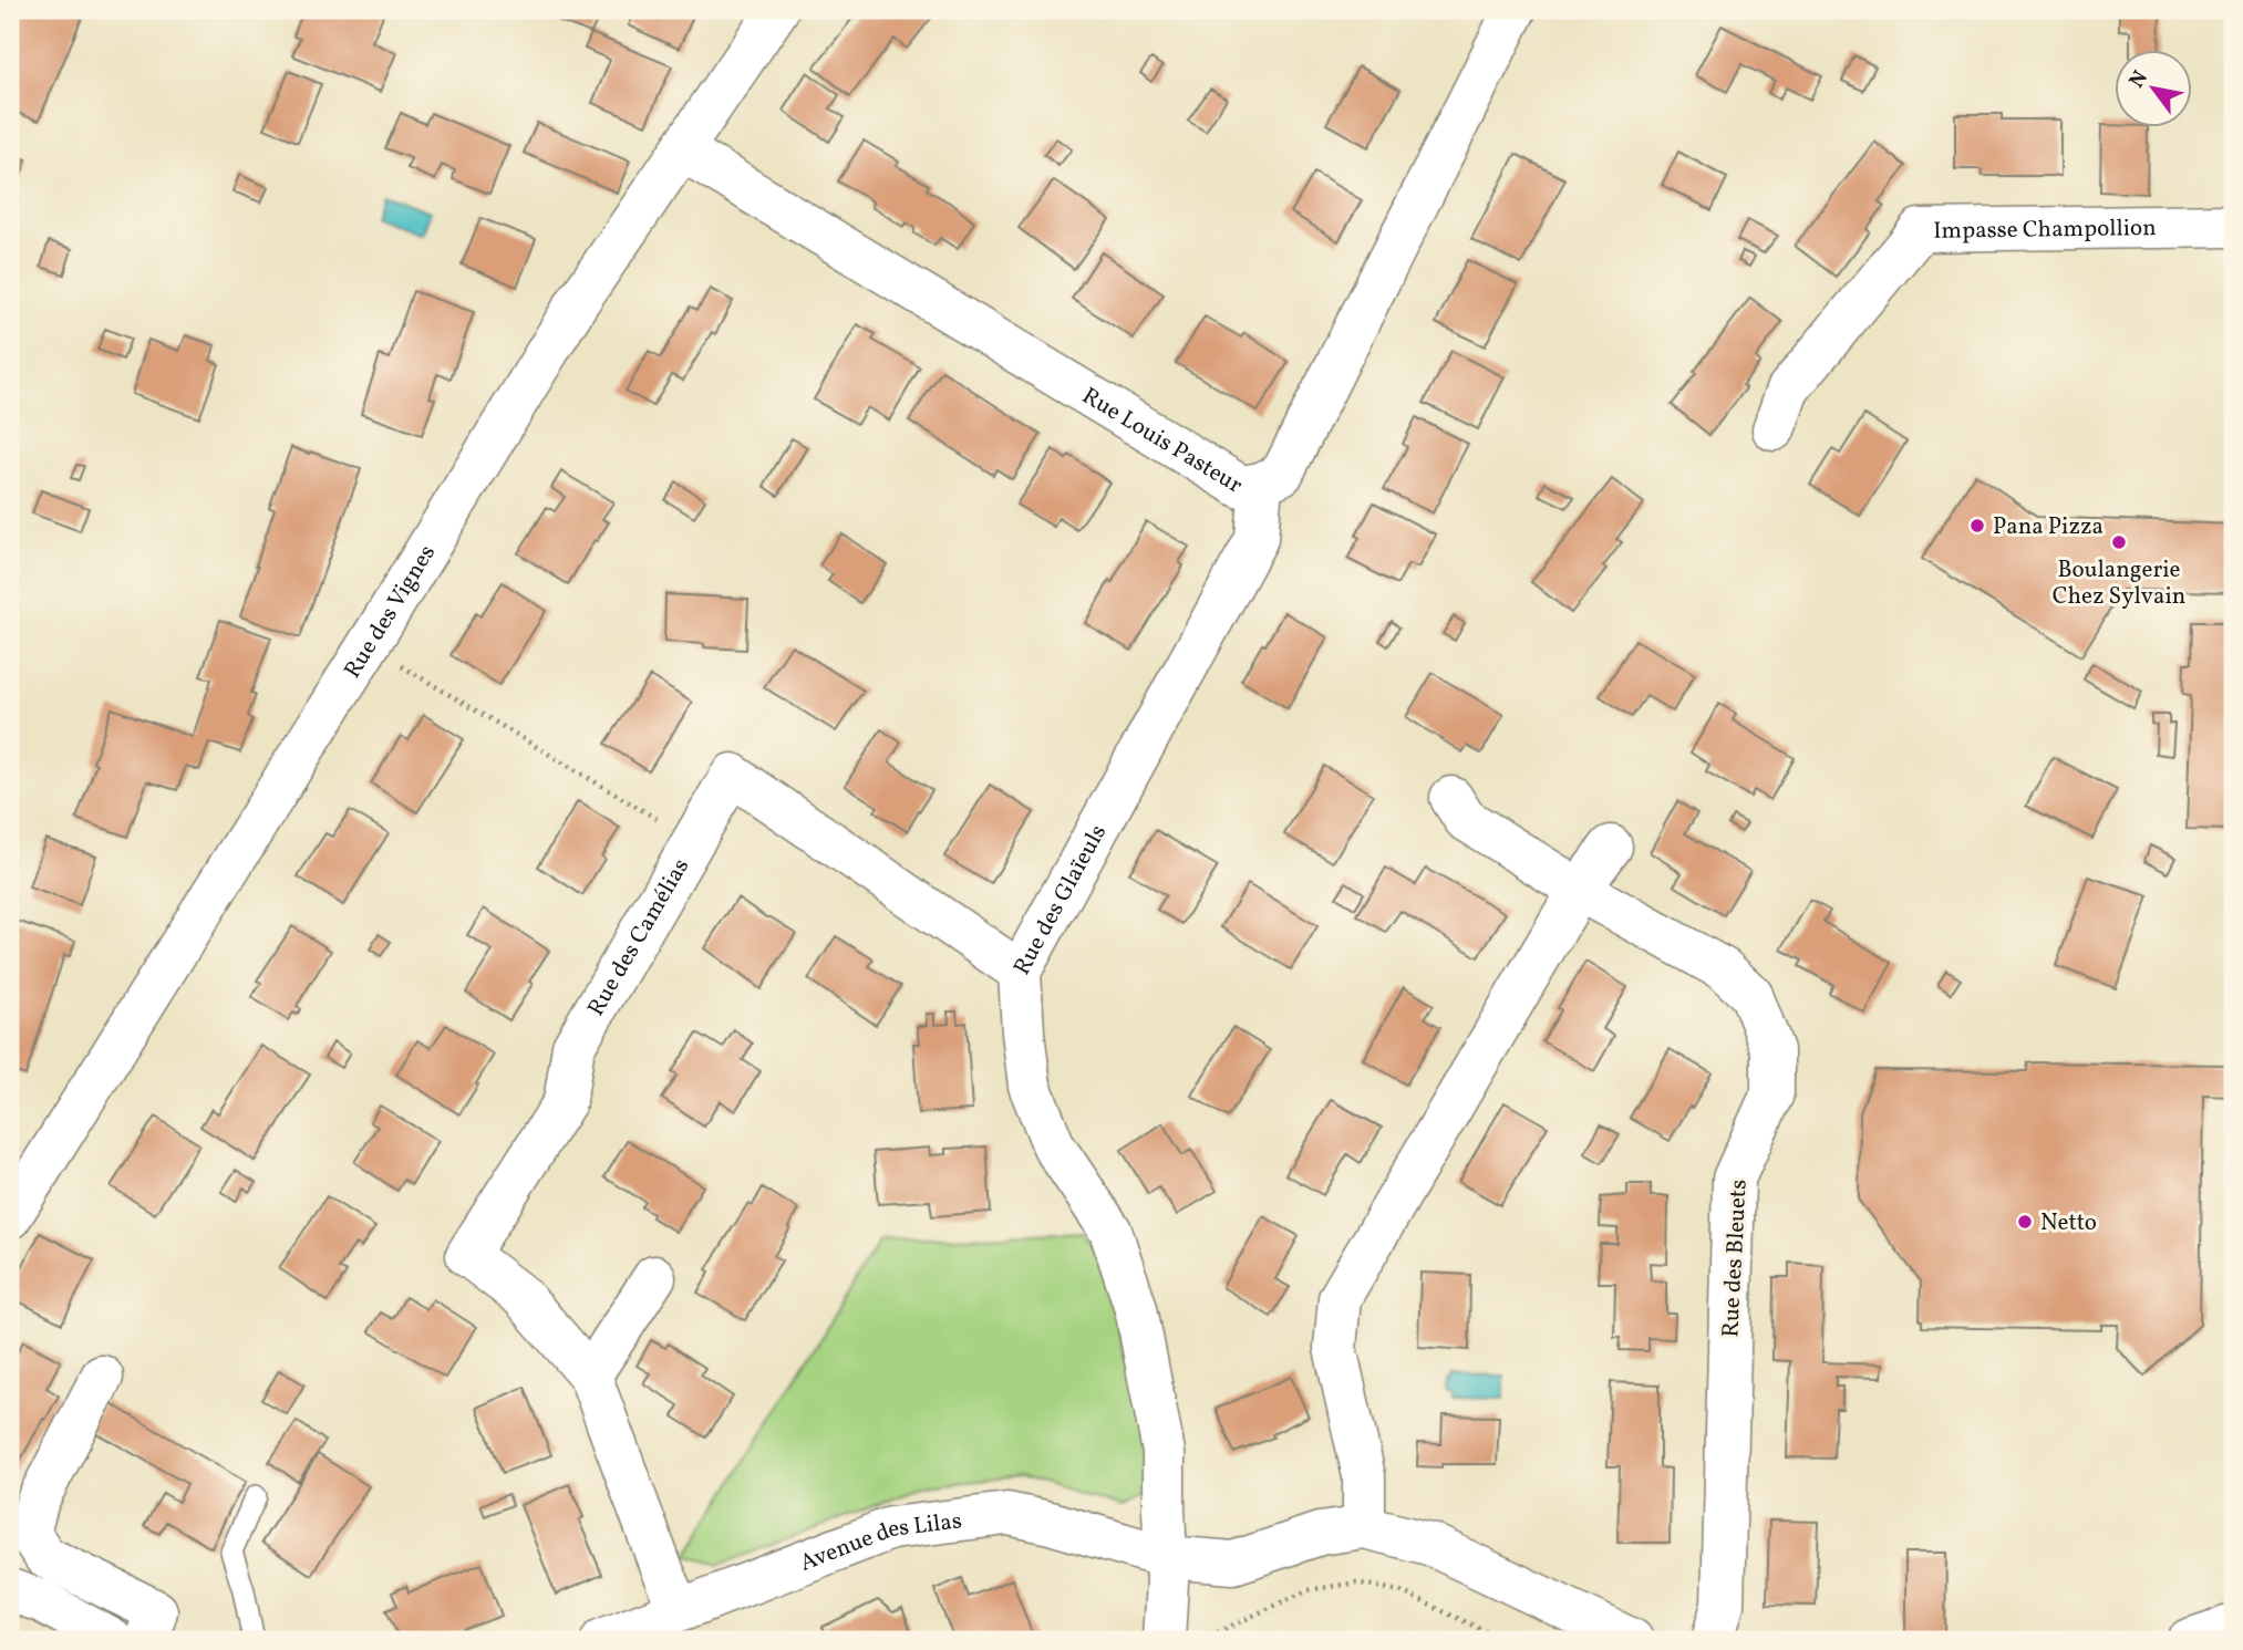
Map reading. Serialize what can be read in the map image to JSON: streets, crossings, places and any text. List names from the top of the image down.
{
  "streets": {
    "street": [
      "Impasse Champollion",
      "Rue Louis Pasteur",
      "Rue des Vignes",
      "Rue des Glaïeuls",
      "Rue des Camélias",
      "Rue des Bleuets",
      "Avenue des Lilas"
    ]
  },
  "crossings": [
    ["Rue Louis Pasteur", "Rue des Vignes"],
    ["Rue Louis Pasteur", "Rue des Glaïeuls"],
    ["Rue des Glaïeuls", "Rue des Camélias"],
    ["Rue des Glaïeuls", "Avenue des Lilas"],
    ["Rue des Camélias", "Avenue des Lilas"]
  ],
  "places": ["Pana Pizza", "Boulangerie Chez Sylvain", "Netto"],
  "north": "top left"
}
